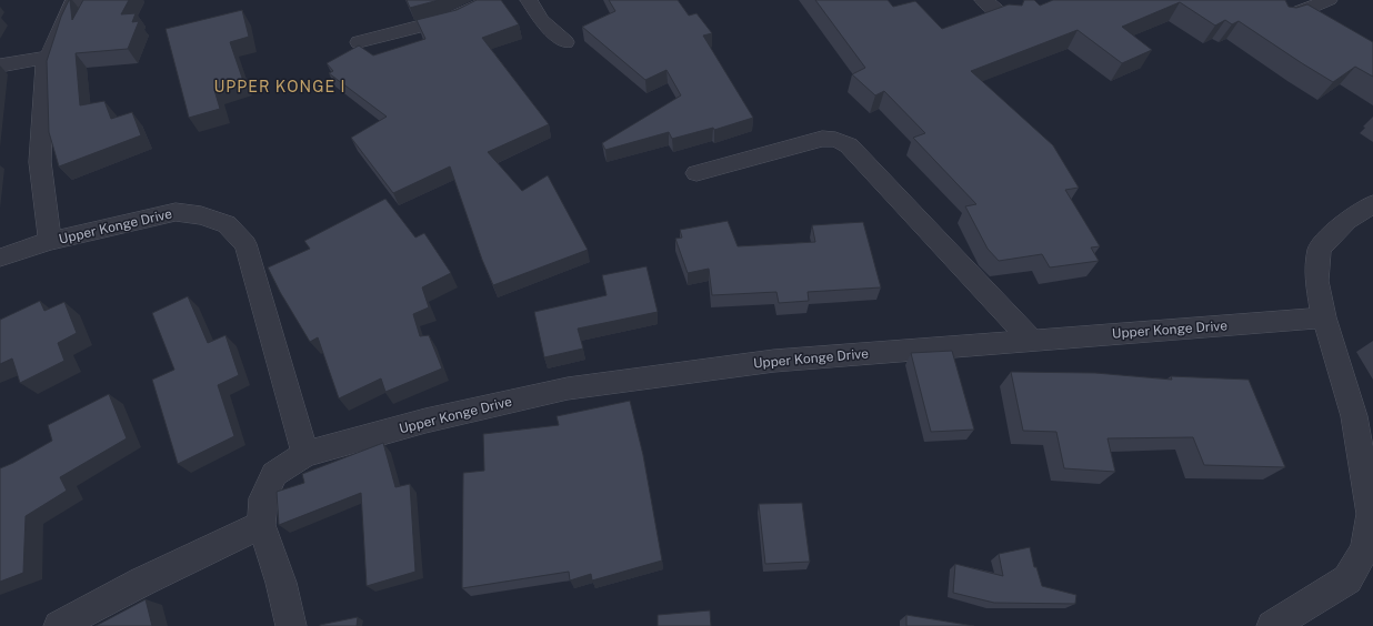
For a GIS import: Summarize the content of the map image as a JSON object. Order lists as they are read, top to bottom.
{
  "streets": {
    "street": ["Upper Konge Drive"]
  },
  "districts": ["UPPER KONGE I"]
}
